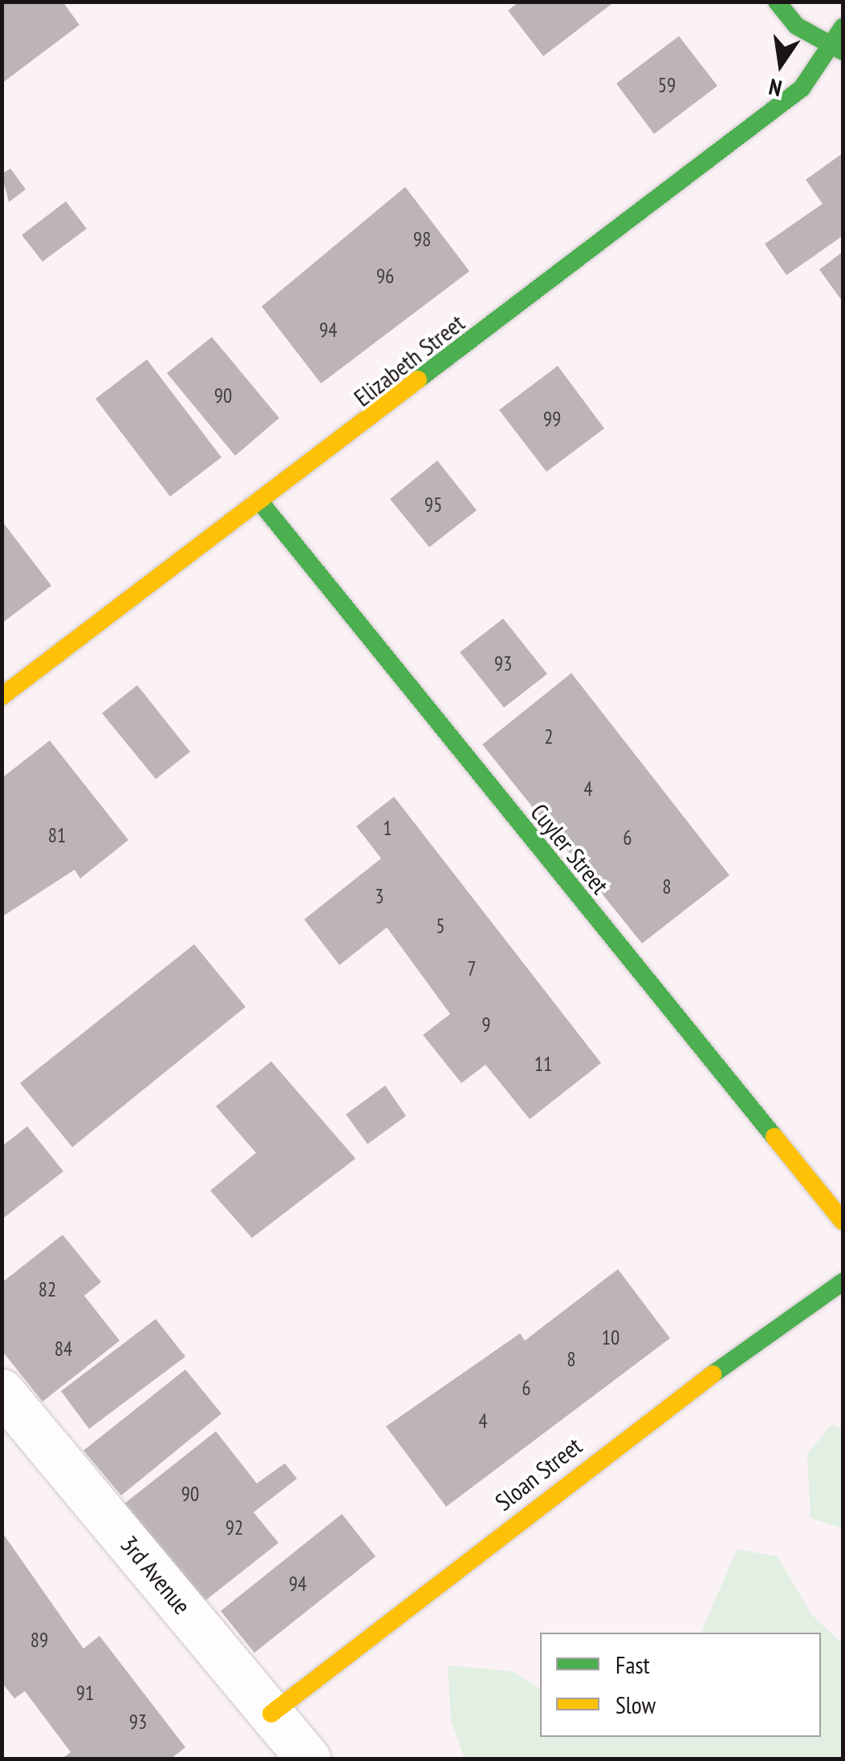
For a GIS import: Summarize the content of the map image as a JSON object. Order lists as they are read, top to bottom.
{
  "streets": {
    "street": [
      "Elizabeth Street",
      "Cuyler Street",
      "Sloan Street",
      "3rd Avenue"
    ]
  },
  "crossings": [
    ["Elizabeth Street", "Cuyler Street"],
    ["Sloan Street", "3rd Avenue"]
  ],
  "house_numbers": [
    "59",
    "98",
    "96",
    "94",
    "90",
    "99",
    "95",
    "93",
    "2",
    "4",
    "1",
    "81",
    "6",
    "8",
    "3",
    "5",
    "7",
    "9",
    "11",
    "82",
    "10",
    "84",
    "8",
    "6",
    "4",
    "90",
    "92",
    "94",
    "89",
    "91",
    "93"
  ],
  "legend": ["Fast", "Slow"],
  "north": "bottom"
}
